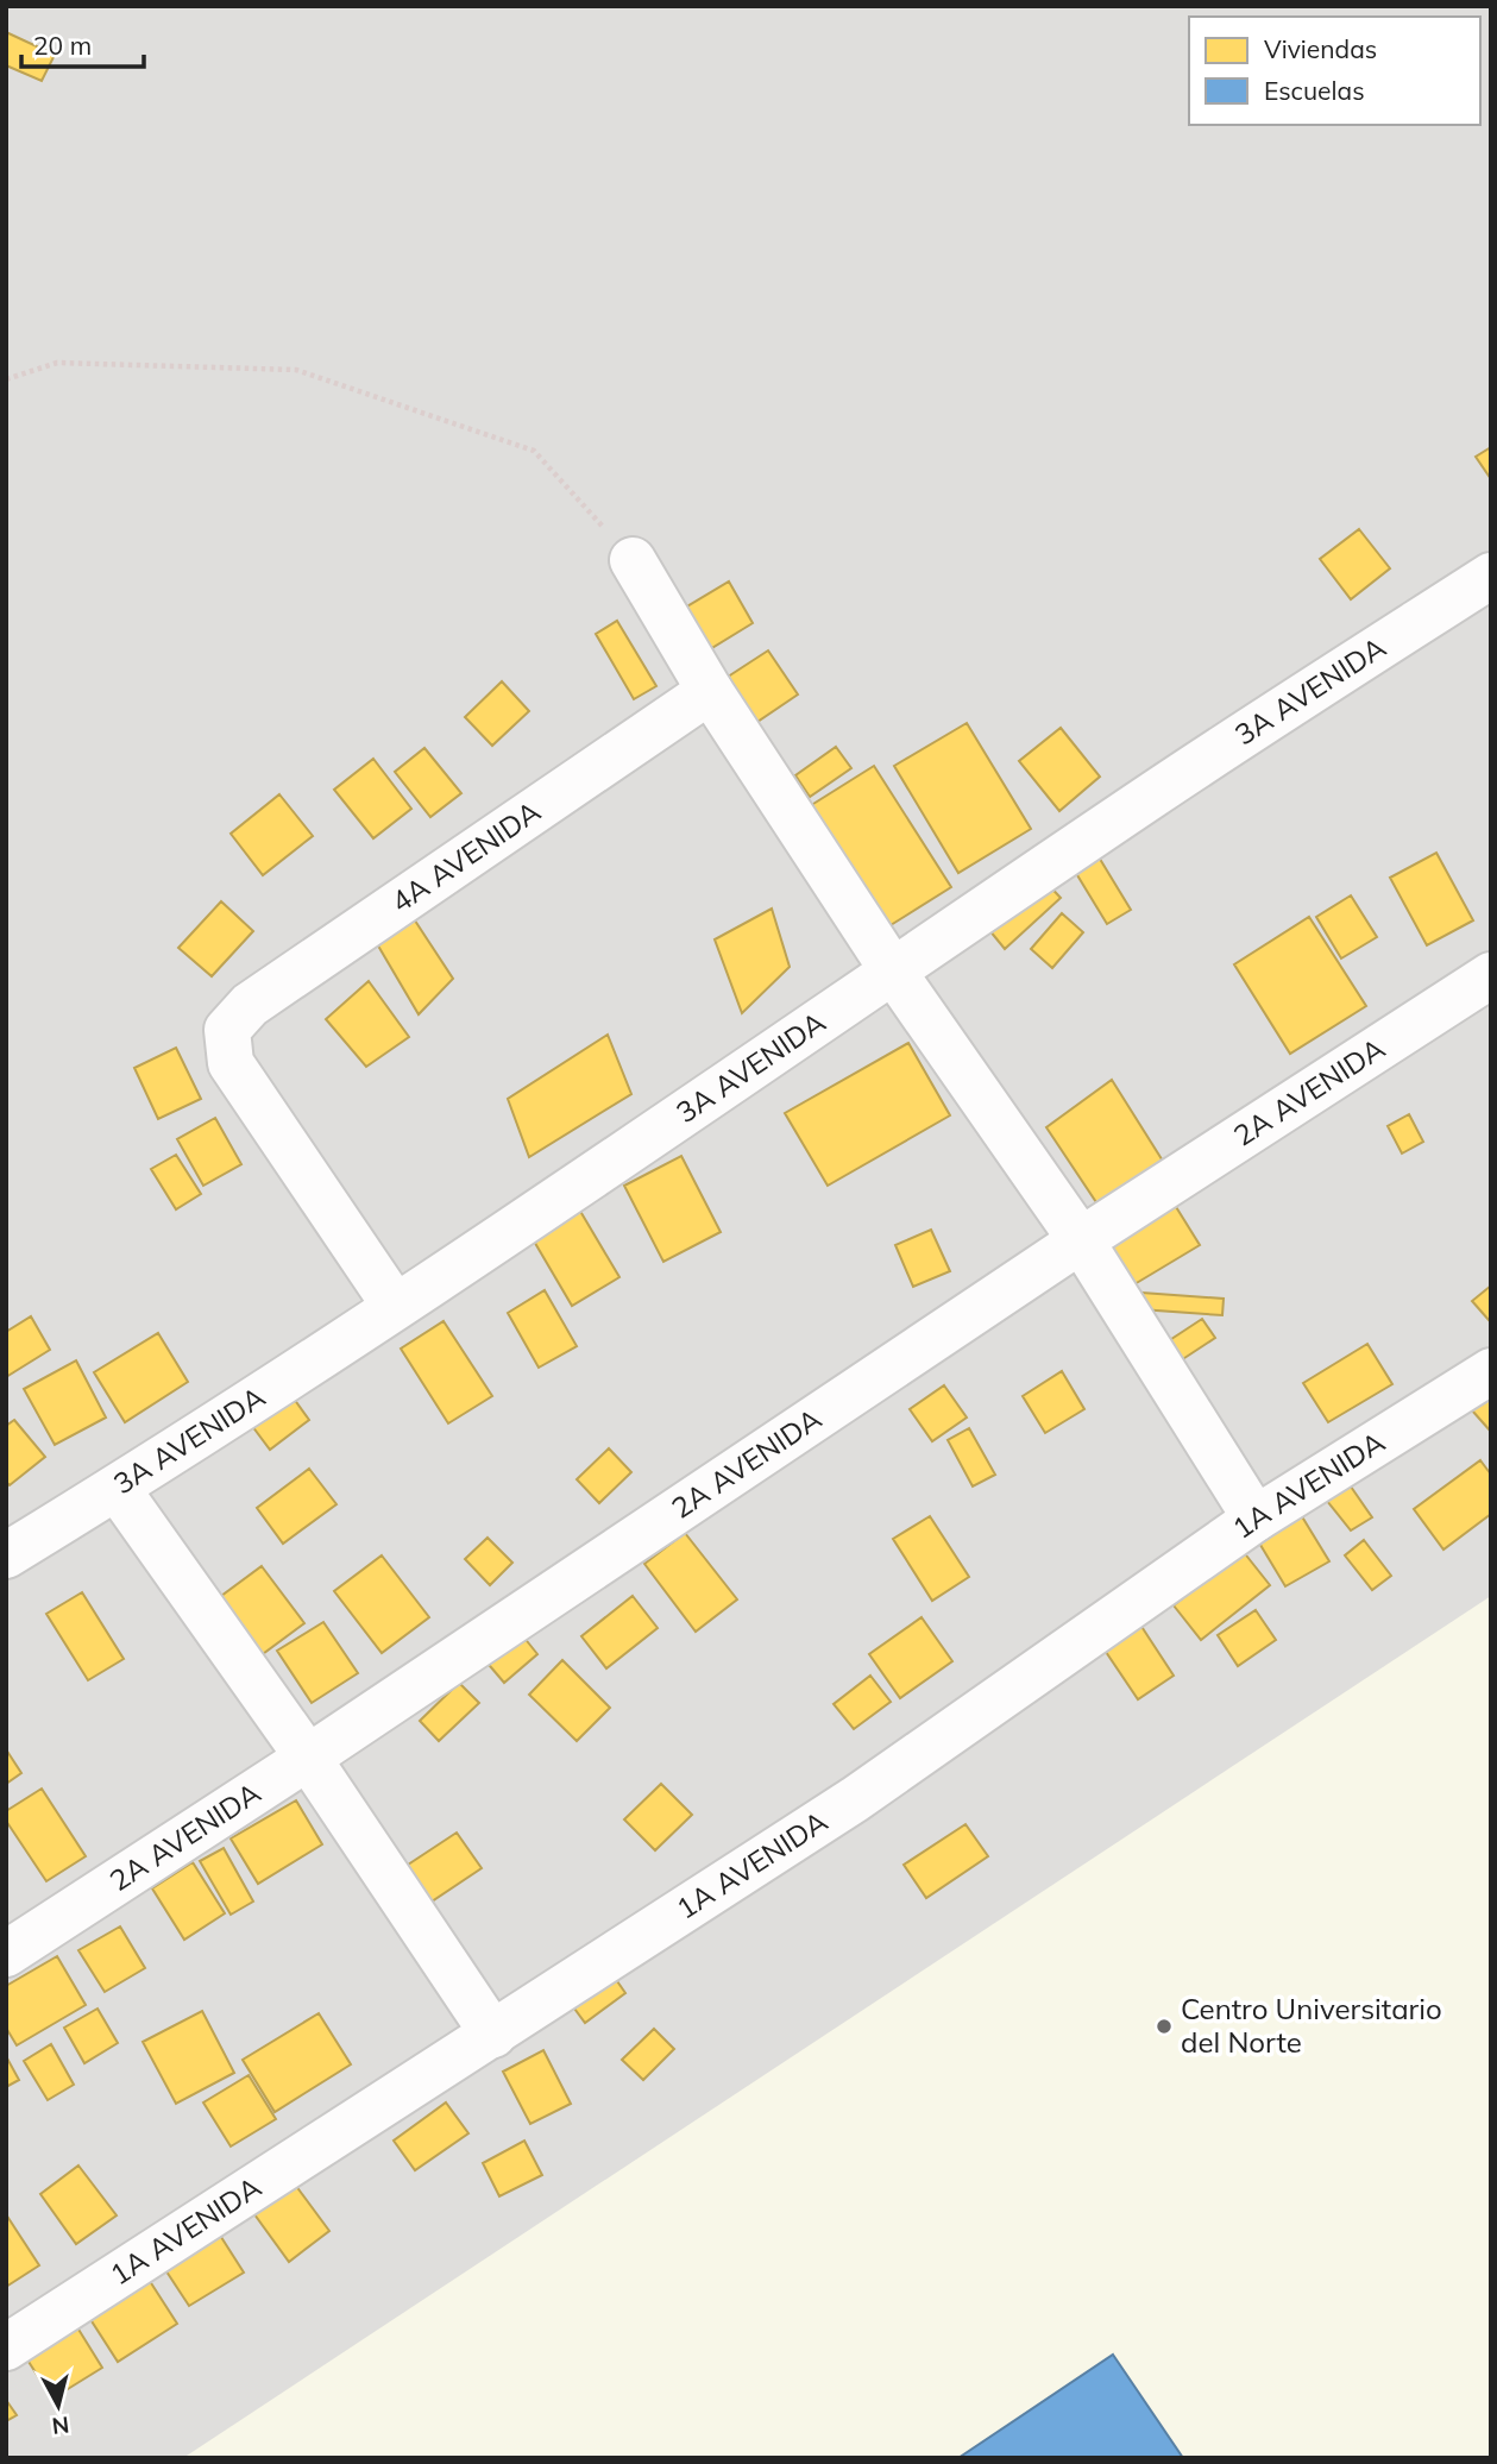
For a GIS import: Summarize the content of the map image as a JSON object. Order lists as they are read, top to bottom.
{
  "streets": {
    "street": [
      "3A AVENIDA",
      "4A AVENIDA",
      "2A AVENIDA",
      "1A AVENIDA"
    ]
  },
  "crossings": [
    ["3A AVENIDA", "4A AVENIDA"]
  ],
  "places": ["Centro Universitario del Norte"],
  "legend": ["Viviendas", "Escuelas"],
  "scale_bar": "20 m",
  "north": "bottom"
}
